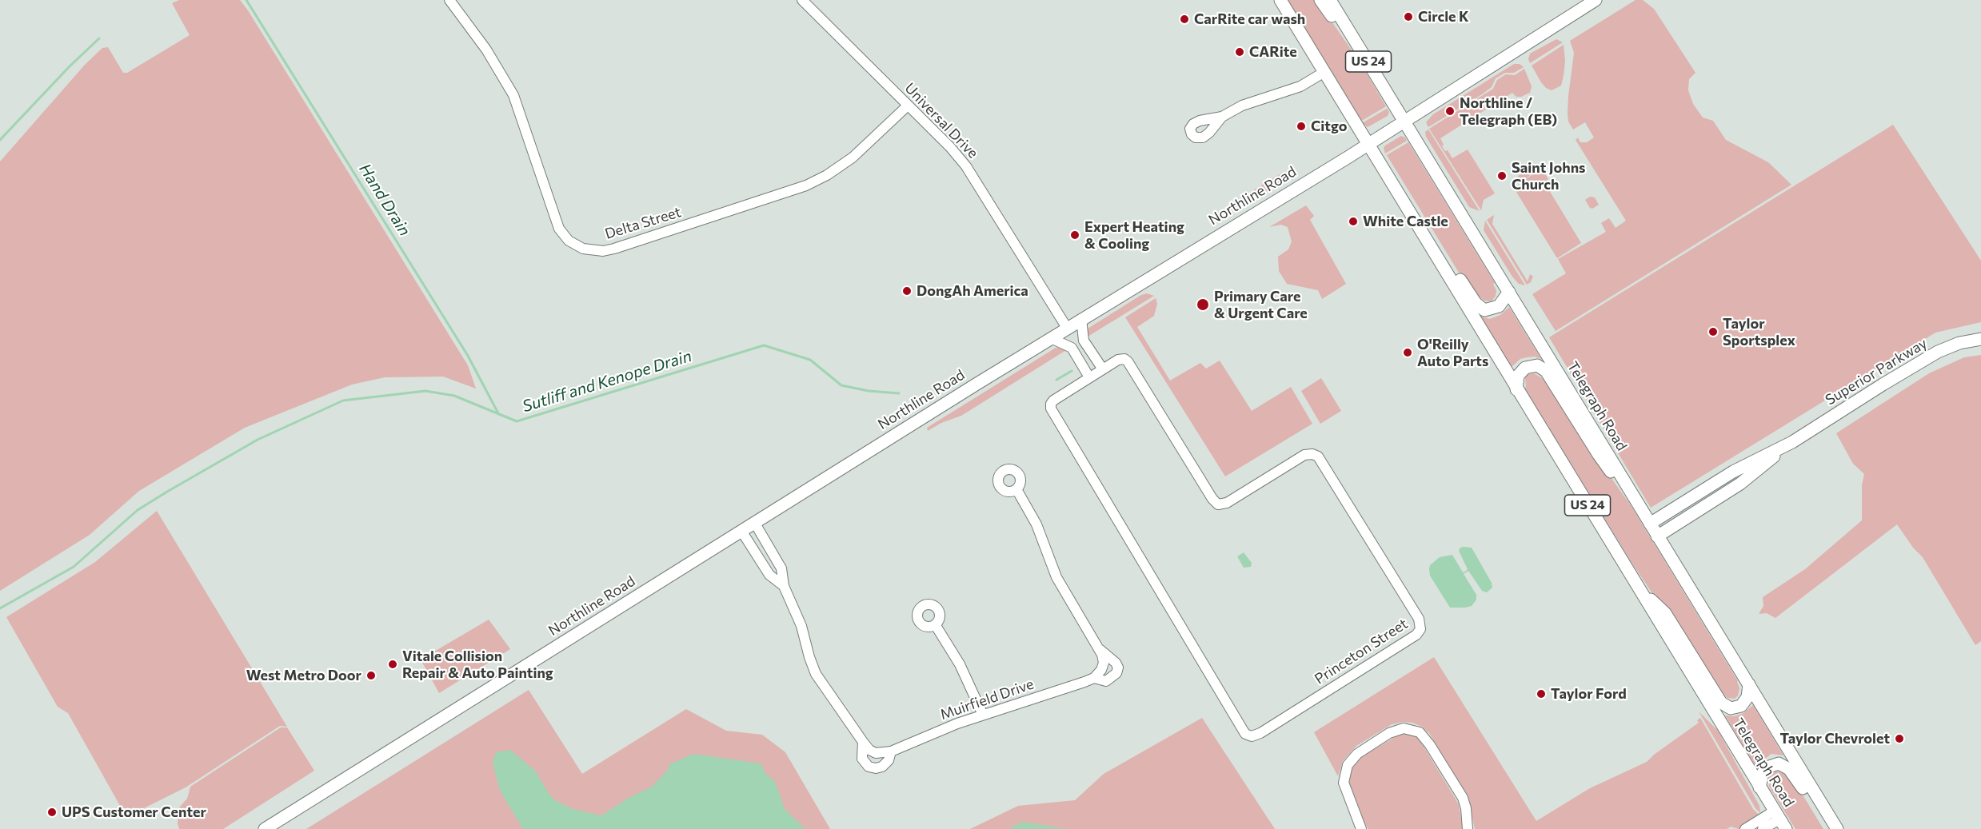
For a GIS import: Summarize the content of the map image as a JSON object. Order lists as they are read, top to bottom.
{
  "streets": {
    "main road": [
      "US 24",
      "Northline Road",
      "Superior Parkway",
      "Telegraph Road"
    ],
    "street": [
      "Universal Drive",
      "Delta Street",
      "Princeton Street",
      "Muirfield Drive"
    ]
  },
  "crossings": [
    ["Universal Drive", "Northline Road"],
    ["Universal Drive", "Delta Street"],
    ["Northline Road", "Telegraph Road"],
    ["Superior Parkway", "Telegraph Road"]
  ],
  "water": ["Hand Drain", "Sutliff and Kenope Drain"],
  "places": [
    "Circle K",
    "CarRite car wash",
    "CARite",
    "Northline / Telegraph (EB)",
    "Citgo",
    "Saint Johns Church",
    "White Castle",
    "Expert Heating & Cooling",
    "DongAh America",
    "Primary Care & Urgent Care",
    "Taylor Sportsplex",
    "O'Reilly Auto Parts",
    "Vitale Collision Repair & Auto Painting",
    "West Metro Door",
    "Taylor Ford",
    "Taylor Chevrolet",
    "UPS Customer Center"
  ]
}
